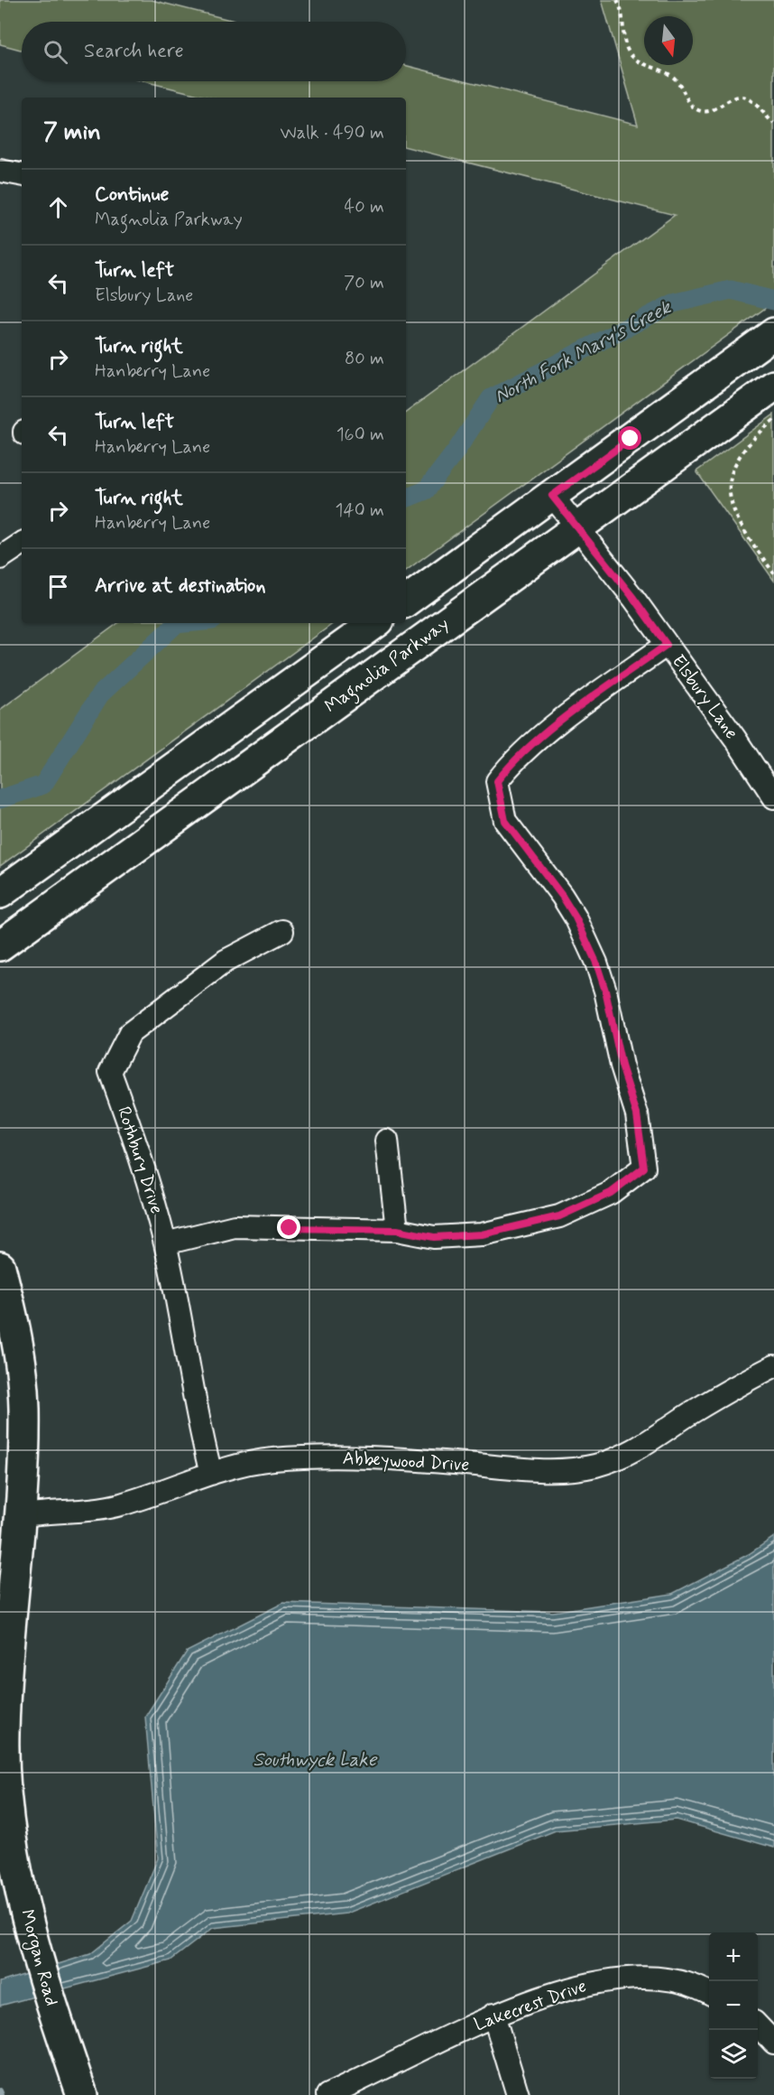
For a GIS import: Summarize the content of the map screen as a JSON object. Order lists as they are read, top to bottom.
{
  "streets": {
    "main road": ["Magnolia Parkway", "Morgan Road"],
    "street": [
      "Elsbury Lane",
      "Rothbury Drive",
      "Abbeywood Drive",
      "Lakecrest Drive"
    ]
  },
  "crossings": [
    ["Magnolia Parkway", "Elsbury Lane"],
    ["Rothbury Drive", "Abbeywood Drive"],
    ["Abbeywood Drive", "Morgan Road"]
  ],
  "water": ["North Fork Mary's Creek", "Southwyck Lake"],
  "north": "bottom",
  "page": {
    "search": "Search here",
    "heading": ["7 min", "Walk · 490 m"],
    "list": [
      ["Continue", "Magnolia Parkway", "40 m"],
      ["Turn left", "Elsbury Lane", "70 m"],
      ["Turn right", "Hanberry Lane", "80 m"],
      ["Turn left", "Hanberry Lane", "160 m"],
      ["Turn right", "Hanberry Lane", "140 m"],
      "Arrive at destination"
    ],
    "map_buttons": ["+", "−"]
  }
}
